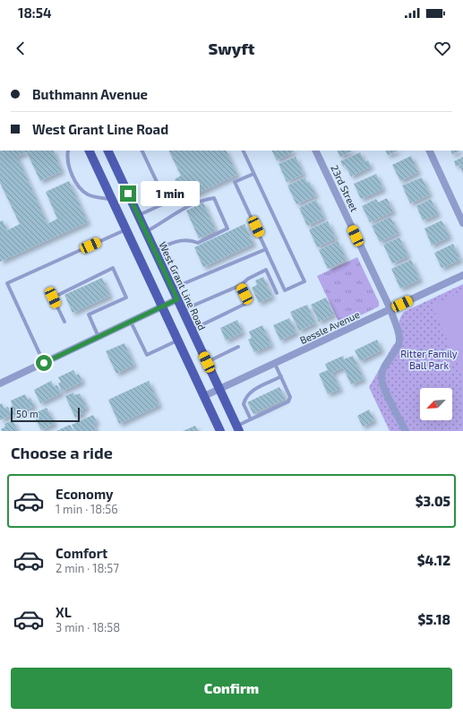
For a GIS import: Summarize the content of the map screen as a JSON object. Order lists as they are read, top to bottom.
{
  "streets": {
    "main road": ["West Grant Line Road"],
    "street": ["23rd Street", "Bessle Avenue"]
  },
  "crossings": [
    ["23rd Street", "Bessle Avenue"],
    ["West Grant Line Road", "Bessle Avenue"]
  ],
  "parks": ["Ritter Family Ball Park"],
  "scale_bar": "50 m",
  "north": "bottom left",
  "page": {
    "status": "18:54",
    "header": "Swyft",
    "banner": ["Buthmann Avenue", "West Grant Line Road"],
    "bubble": "1 min",
    "scale": "50 m",
    "heading": "Choose a ride",
    "list": [
      {
        "name": "Economy",
        "note": "1 min · 18:56",
        "value": "$3.05"
      },
      {
        "name": "Comfort",
        "note": "2 min · 18:57",
        "value": "$4.12"
      },
      {
        "name": "XL",
        "note": "3 min · 18:58",
        "value": "$5.18"
      }
    ],
    "buttons": "Confirm"
  }
}
